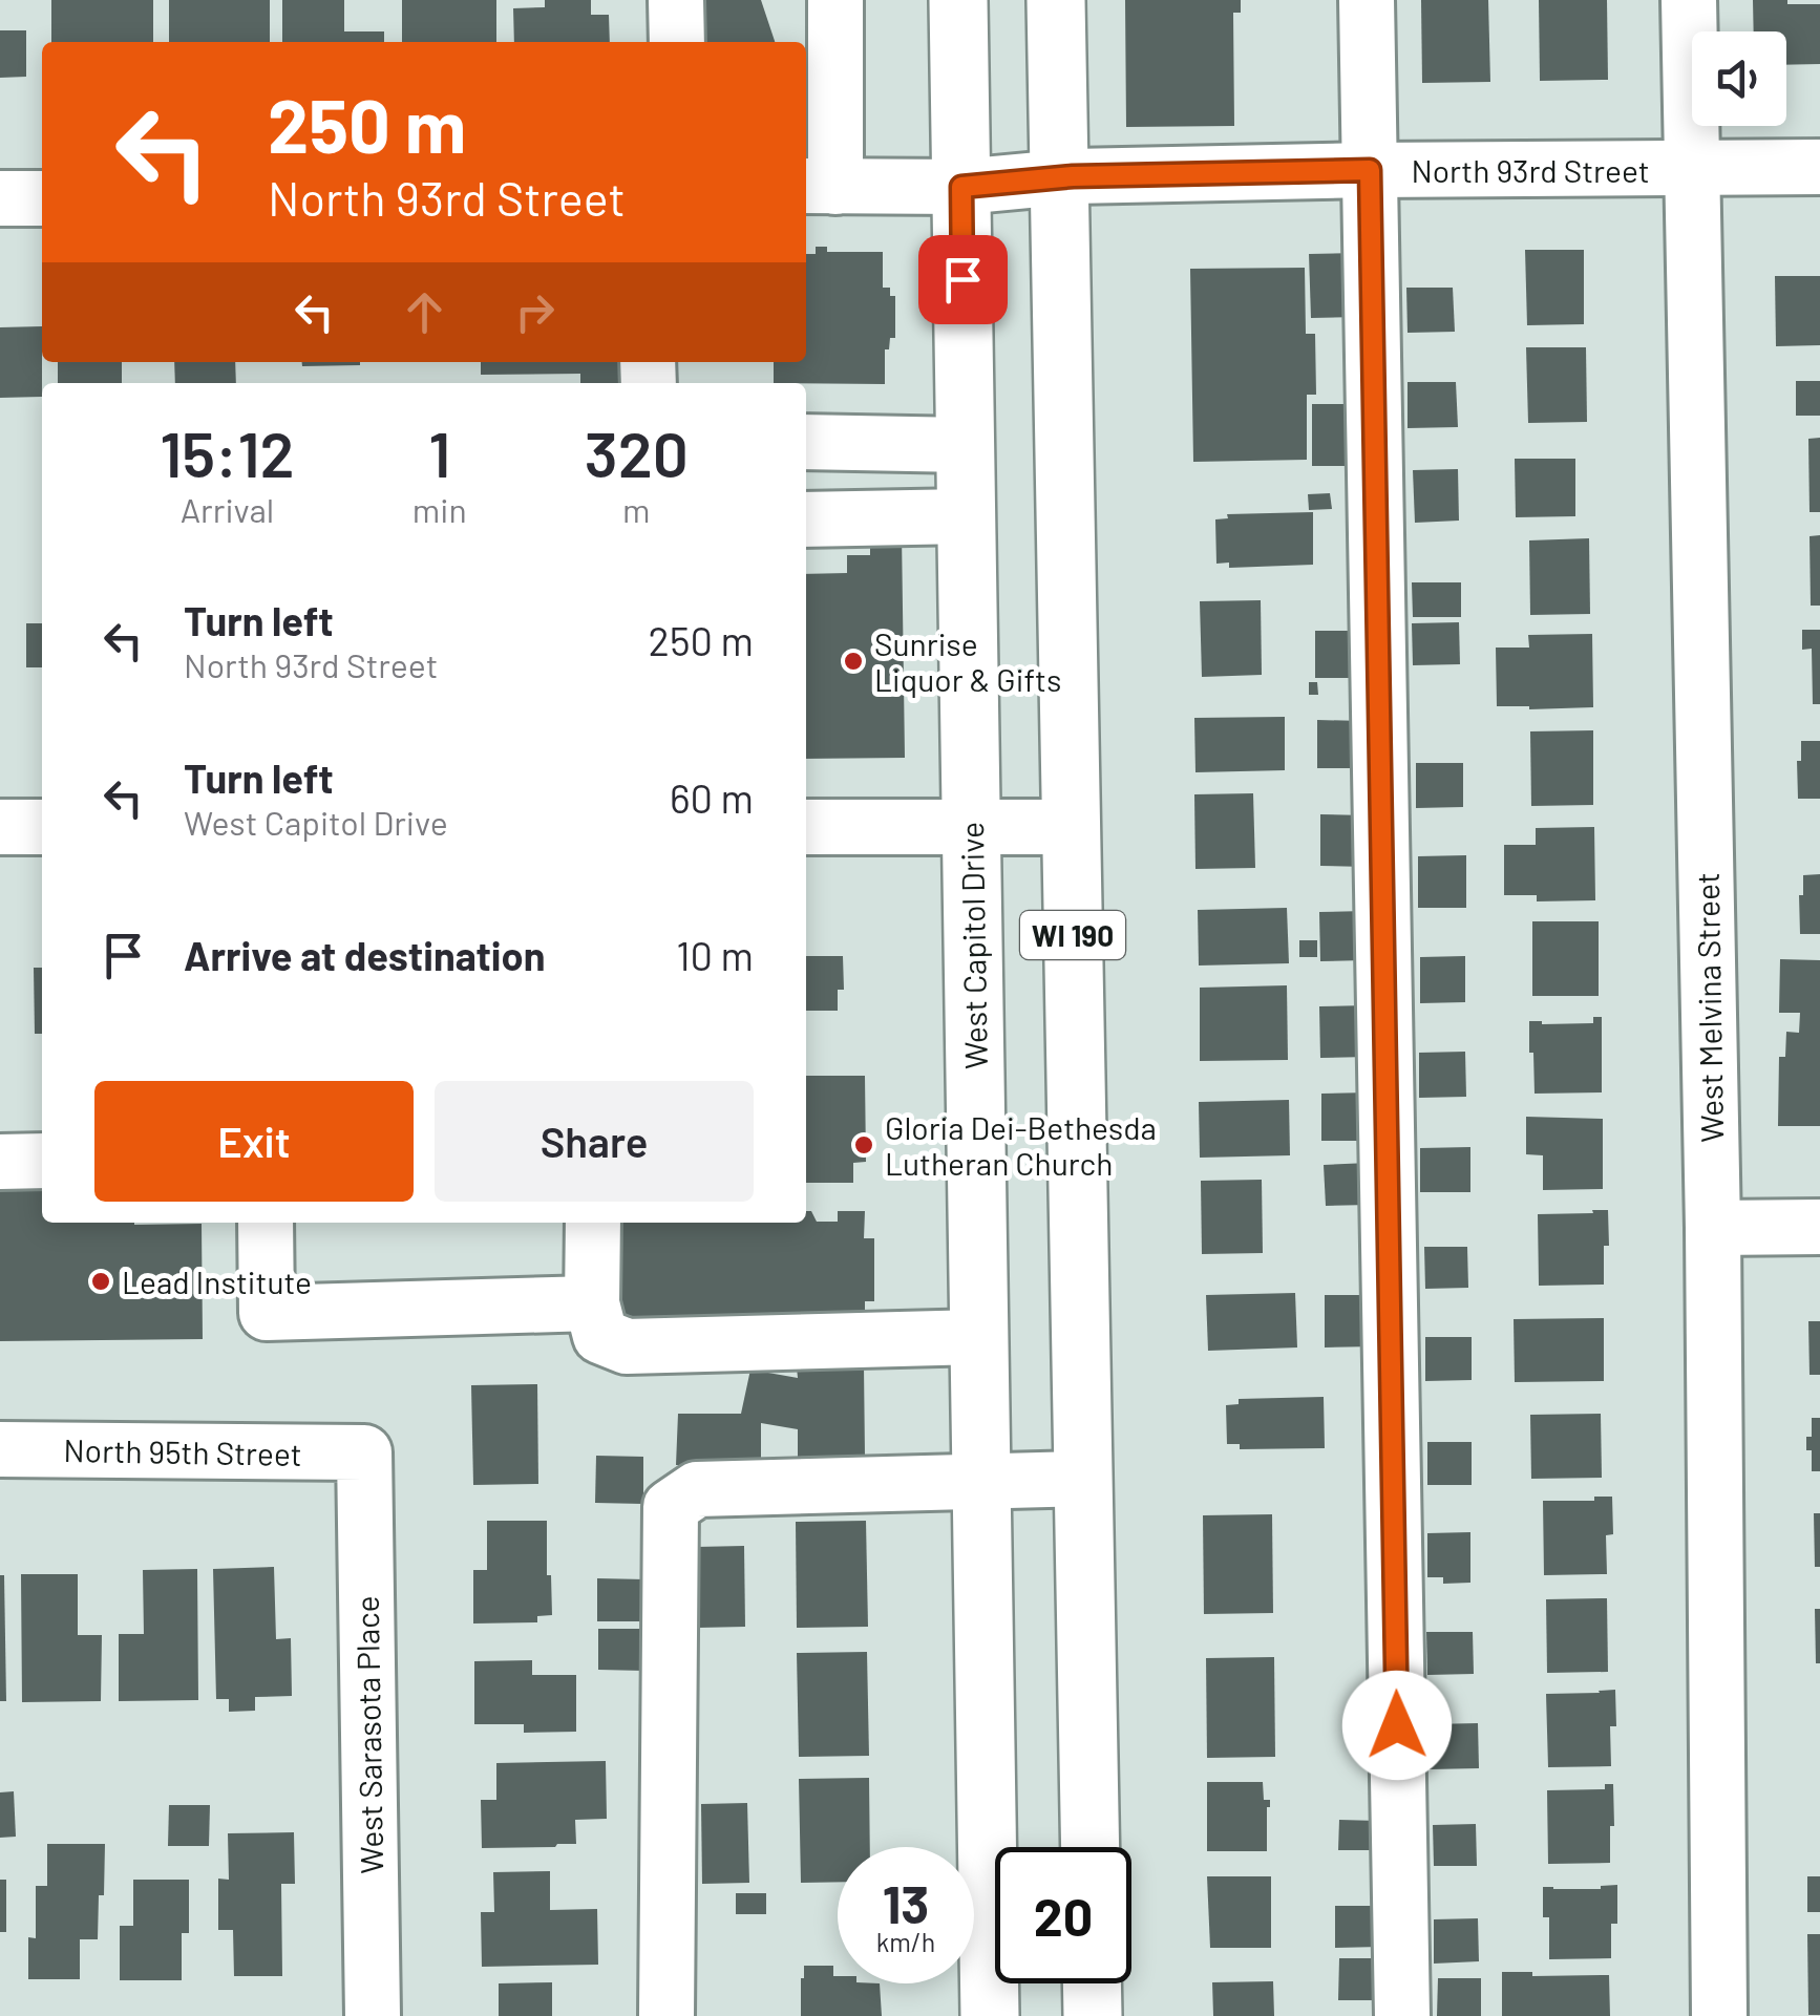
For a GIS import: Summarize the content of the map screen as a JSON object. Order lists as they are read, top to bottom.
{
  "streets": {
    "main road": ["WI 190", "West Capitol Drive"],
    "street": [
      "North 93rd Street",
      "West Melvina Street",
      "North 95th Street",
      "West Sarasota Place"
    ]
  },
  "crossings": [
    ["North 93rd Street", "WI 190"],
    ["North 93rd Street", "West Capitol Drive"],
    ["North 93rd Street", "West Melvina Street"],
    ["North 95th Street", "West Sarasota Place"]
  ],
  "places": ["Sunrise Liquor & Gifts", "Gloria Dei-Bethesda Lutheran Church", "Lead Institute"],
  "page": {
    "turn": ["250 m", "North 93rd Street"],
    "eta": [
      "15:12",
      "Arrival",
      "1",
      "min",
      "320",
      "m"
    ],
    "list": [
      {
        "name": "Turn left",
        "note": "North 93rd Street",
        "value": "250 m"
      },
      {
        "name": "Turn left",
        "note": "West Capitol Drive",
        "value": "60 m"
      },
      {
        "name": "Arrive at destination",
        "value": "10 m"
      }
    ],
    "buttons": ["Exit", "Share"],
    "speed": "13 km/h",
    "limit": "20"
  }
}
